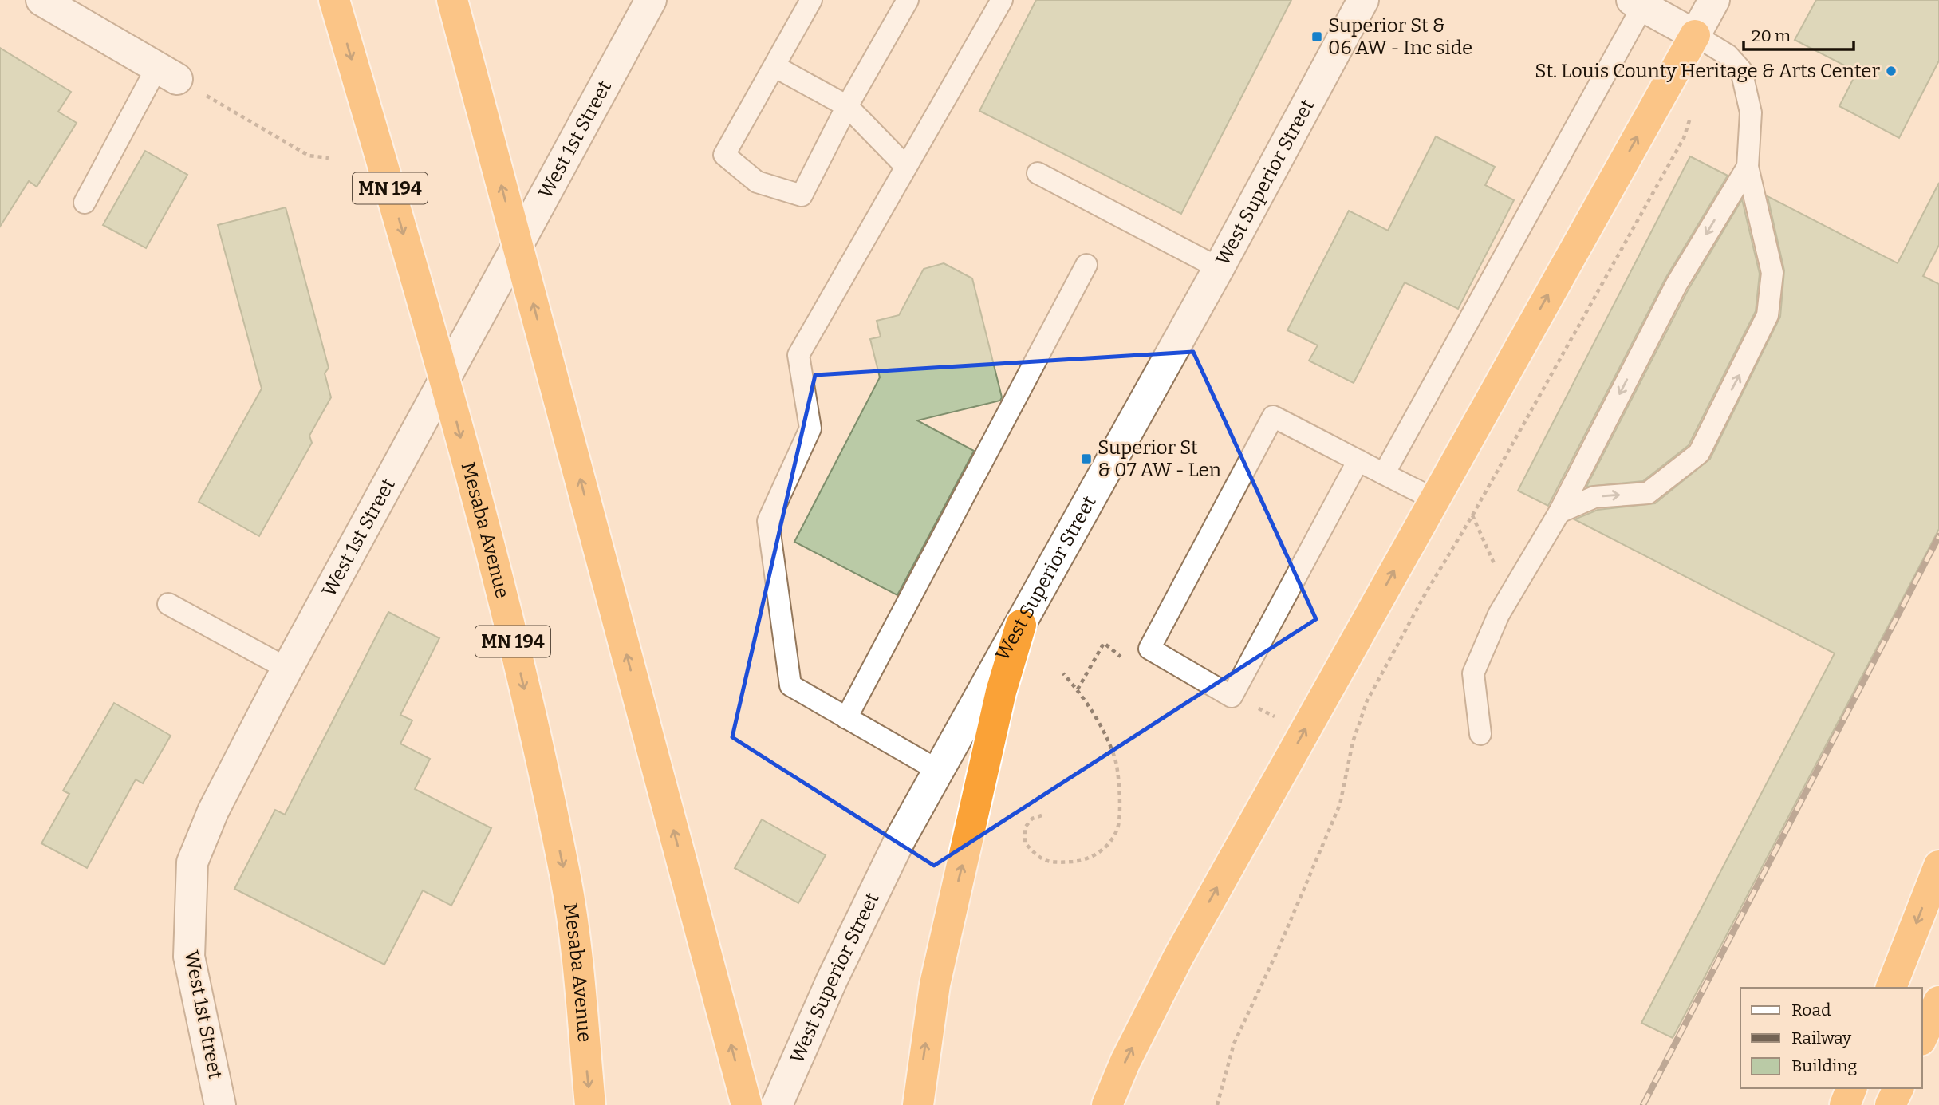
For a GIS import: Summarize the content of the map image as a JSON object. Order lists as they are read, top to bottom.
{
  "streets": {
    "highway": ["MN 194", "Mesaba Avenue"],
    "street": ["West 1st Street", "West Superior Street"]
  },
  "crossings": [
    ["West 1st Street", "Mesaba Avenue"]
  ],
  "places": {
    "transit": ["Superior St & 06 AW - Inc side", "Superior St & 07 AW - Len"],
    "other": ["St. Louis County Heritage & Arts Center"]
  },
  "legend": ["Road", "Railway", "Building"],
  "scale_bar": "20 m"
}
